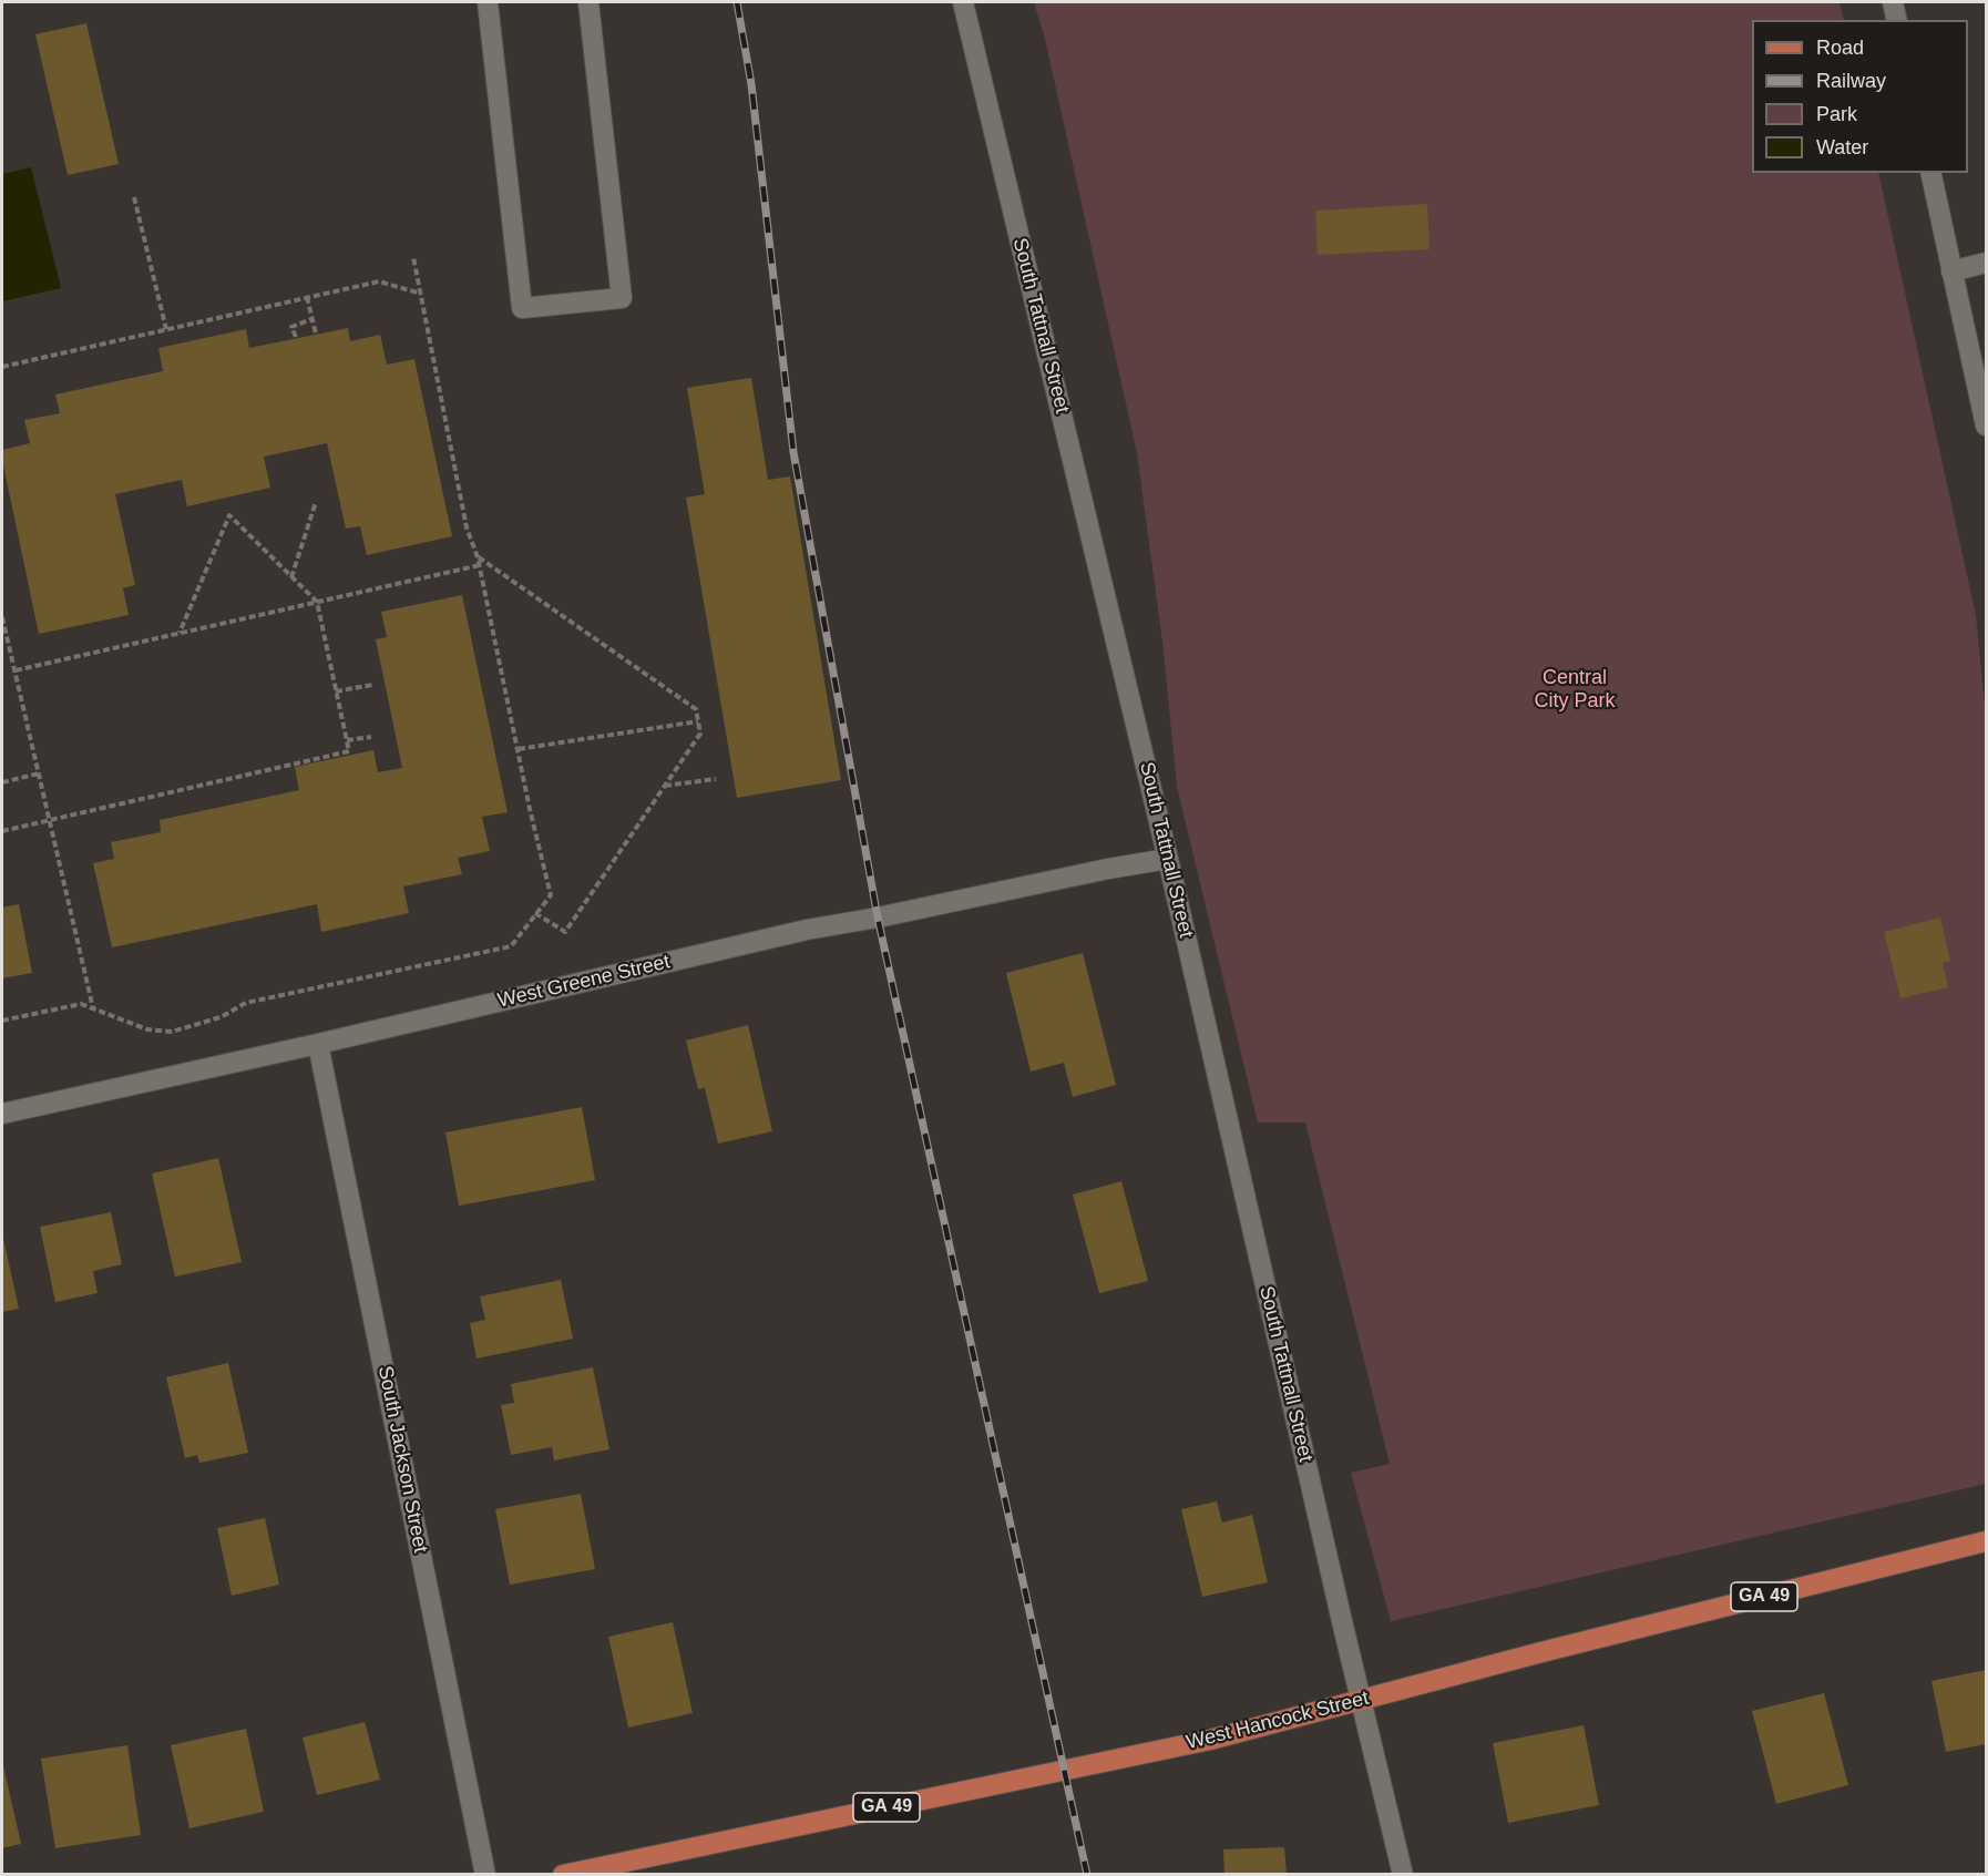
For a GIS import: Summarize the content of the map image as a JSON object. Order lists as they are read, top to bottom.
{
  "streets": {
    "main road": ["GA 49", "West Hancock Street"],
    "street": ["South Tattnall Street", "West Greene Street", "South Jackson Street"]
  },
  "crossings": [
    ["South Tattnall Street", "West Greene Street"],
    ["South Tattnall Street", "West Hancock Street"],
    ["West Greene Street", "South Jackson Street"]
  ],
  "parks": ["Central City Park"],
  "legend": [
    "Road",
    "Railway",
    "Park",
    "Water"
  ]
}
